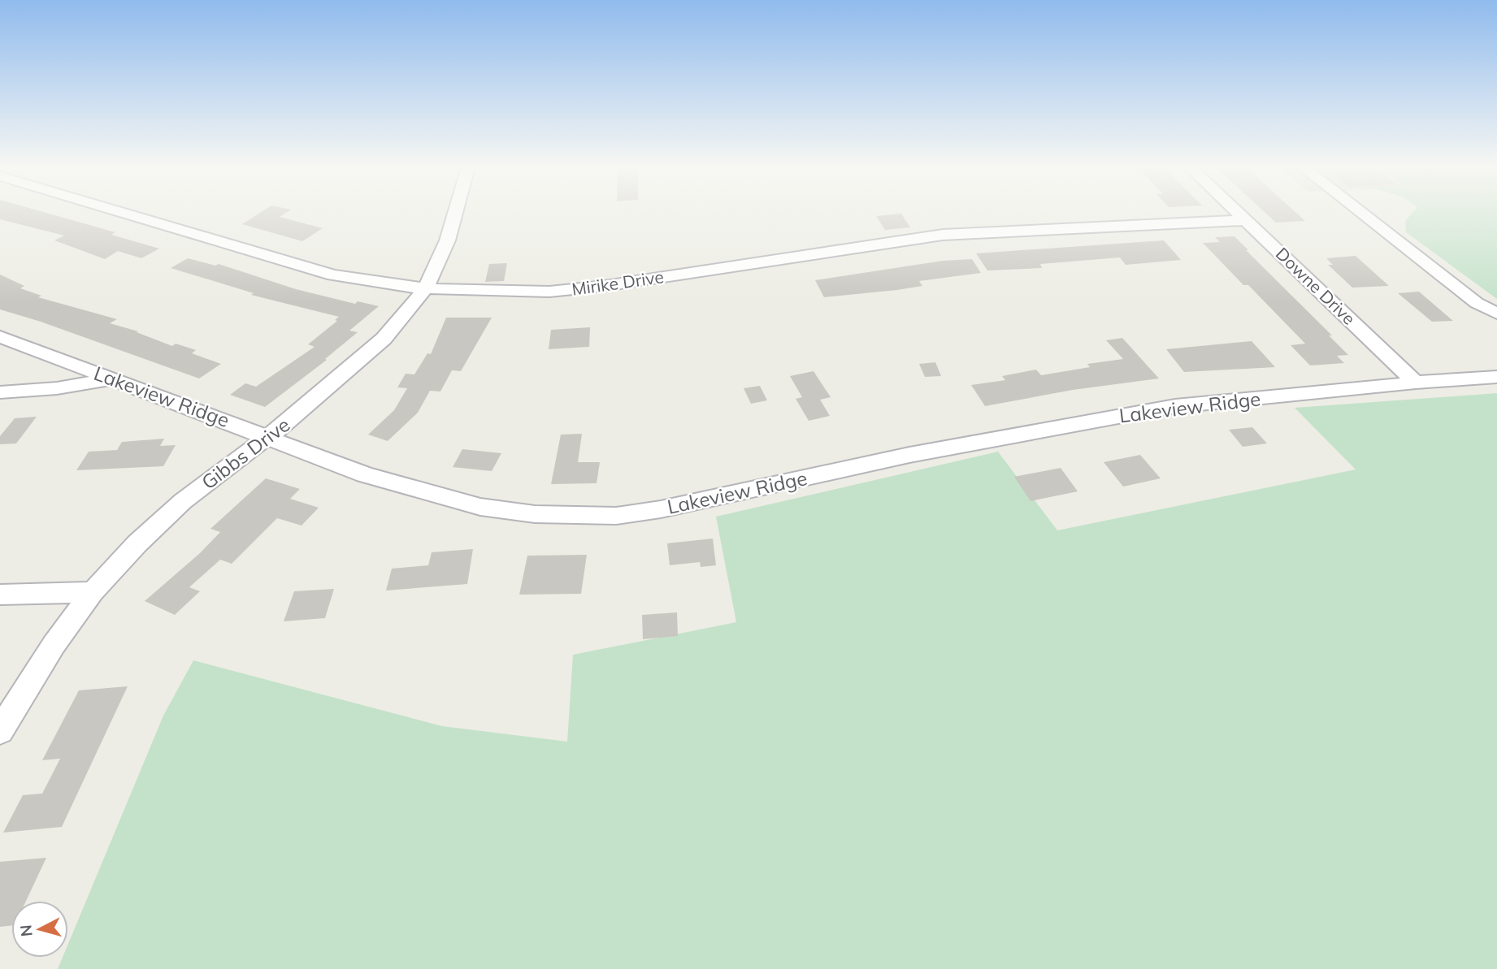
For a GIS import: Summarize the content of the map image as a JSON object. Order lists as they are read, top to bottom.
{
  "streets": {
    "street": [
      "Mirike Drive",
      "Downe Drive",
      "Lakeview Ridge",
      "Gibbs Drive"
    ]
  },
  "crossings": [
    ["Mirike Drive", "Downe Drive"],
    ["Mirike Drive", "Gibbs Drive"],
    ["Downe Drive", "Lakeview Ridge"],
    ["Lakeview Ridge", "Gibbs Drive"]
  ],
  "north": "left"
}
